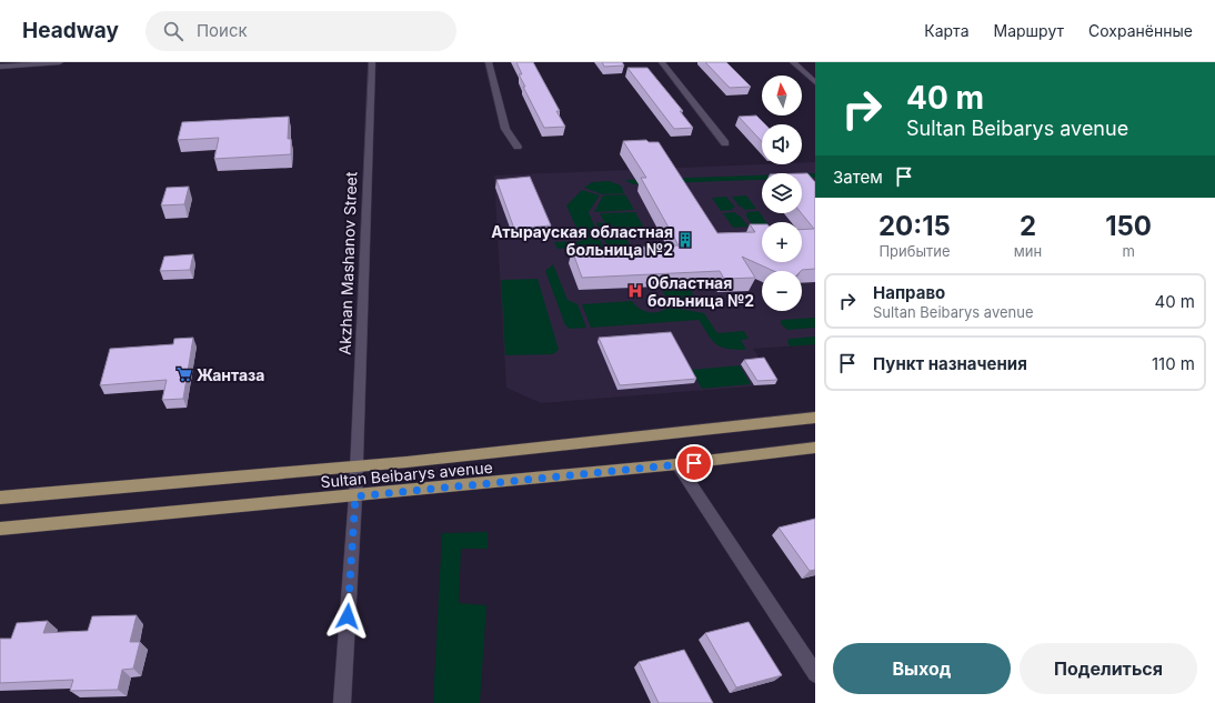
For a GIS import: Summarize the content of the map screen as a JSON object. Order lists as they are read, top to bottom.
{
  "streets": {
    "main road": ["Sultan Beibarys avenue"],
    "street": ["Akzhan Mashanov Street"]
  },
  "crossings": [
    ["Akzhan Mashanov Street", "Sultan Beibarys avenue"]
  ],
  "places": {
    "building": ["Атырауская областная больница №2"],
    "hospital": ["Областная больница №2"],
    "supermarket": ["Жантаза"]
  },
  "north": "top",
  "page": {
    "header": "Headway",
    "search": "Поиск",
    "nav": ["Карта", "Маршрут", "Сохранённые"],
    "turn": ["40 m", "Sultan Beibarys avenue"],
    "map_buttons": ["+", "−"],
    "then": "Затем",
    "eta": [
      "20:15",
      "Прибытие",
      "2",
      "мин",
      "150",
      "m"
    ],
    "list": [
      {
        "name": "Направо",
        "note": "Sultan Beibarys avenue",
        "value": "40 m"
      },
      {
        "name": "Пункт назначения",
        "value": "110 m"
      }
    ],
    "buttons": ["Выход", "Поделиться"]
  }
}
